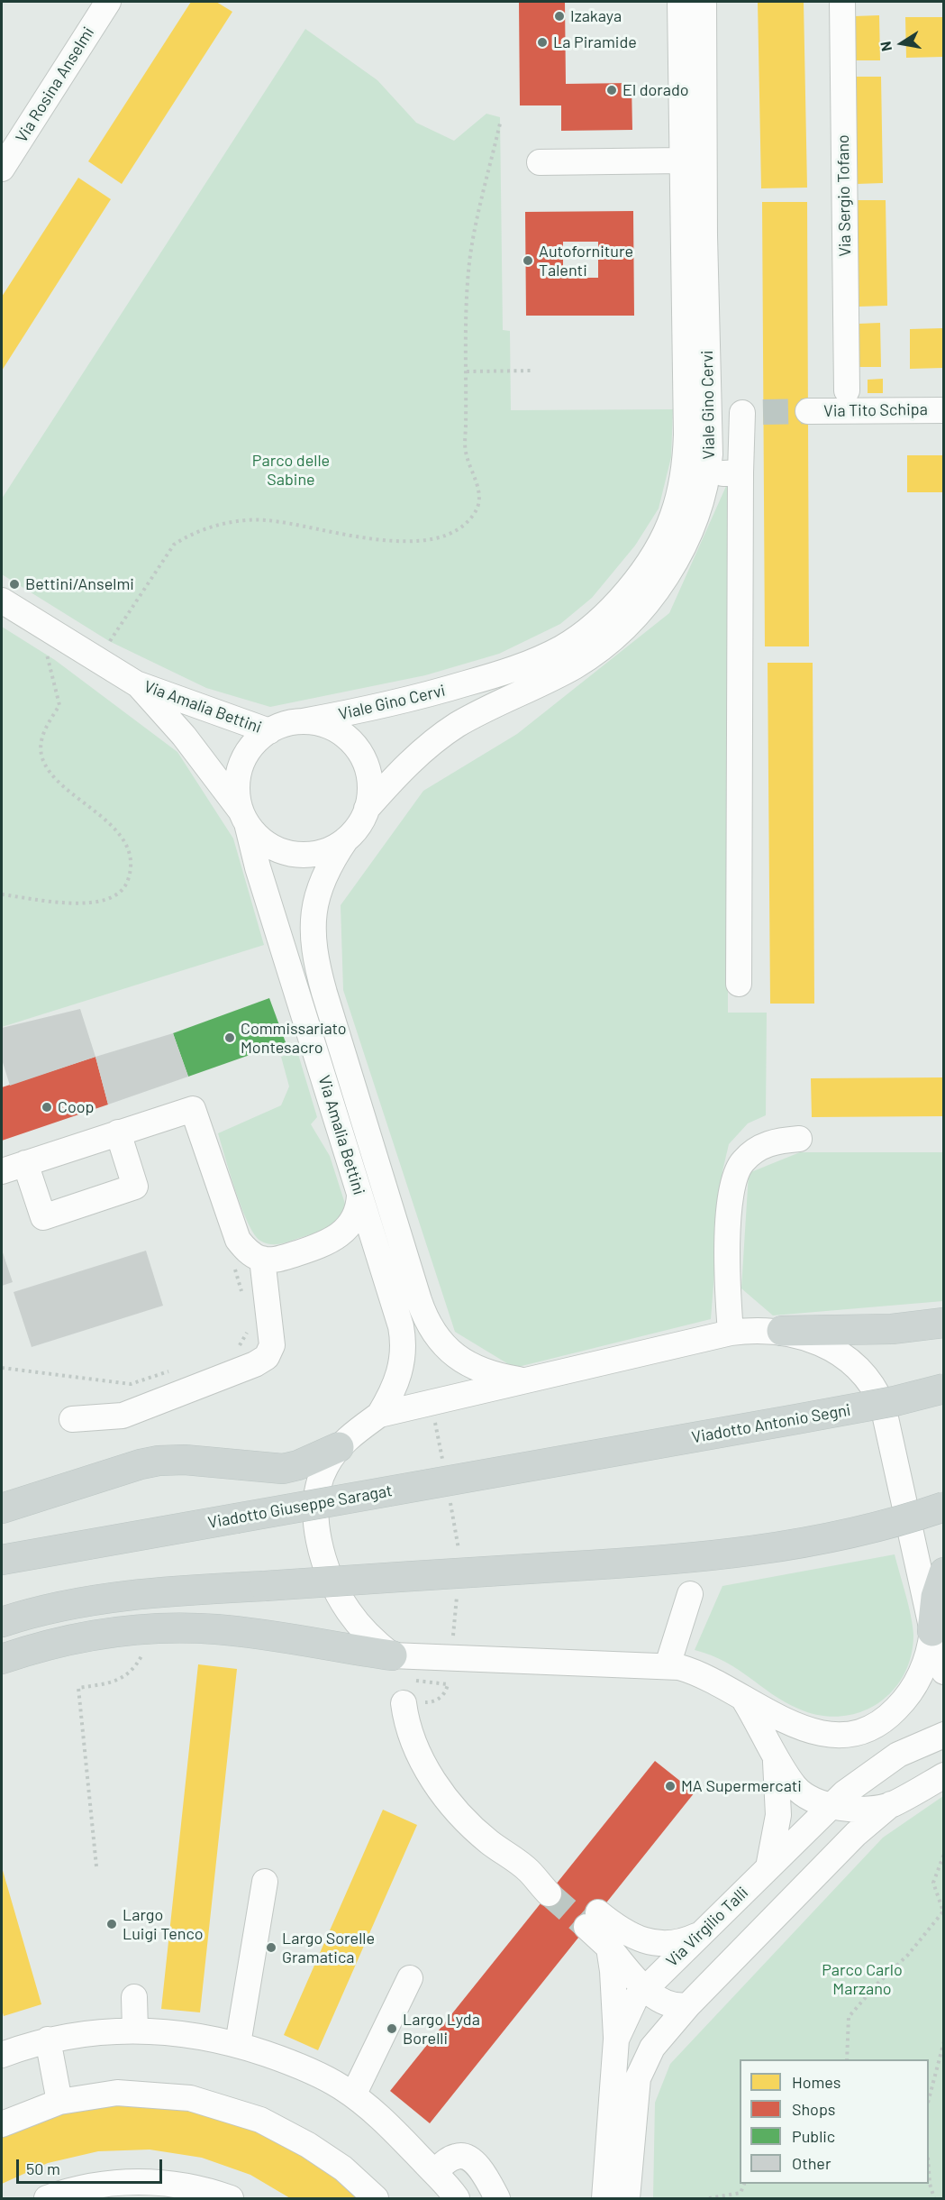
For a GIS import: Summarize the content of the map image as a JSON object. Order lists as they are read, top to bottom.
{
  "streets": {
    "main road": ["Viadotto Antonio Segni", "Viadotto Giuseppe Saragat"],
    "street": [
      "Via Rosina Anselmi",
      "Via Sergio Tofano",
      "Viale Gino Cervi",
      "Via Tito Schipa",
      "Via Amalia Bettini",
      "Via Virgilio Talli"
    ]
  },
  "crossings": [
    ["Viale Gino Cervi", "Via Amalia Bettini"],
    ["Viadotto Antonio Segni", "Viadotto Giuseppe Saragat"]
  ],
  "parks": ["Parco delle Sabine", "Parco Carlo Marzano"],
  "places": [
    "Izakaya",
    "La Piramide",
    "El dorado",
    "Autoforniture Talenti",
    "Bettini/Anselmi",
    "Commissariato Montesacro",
    "Coop",
    "MA Supermercati",
    "Largo Luigi Tenco",
    "Largo Sorelle Gramatica",
    "Largo Lyda Borelli"
  ],
  "legend": [
    "Homes",
    "Shops",
    "Public",
    "Other"
  ],
  "scale_bar": "50 m",
  "north": "left"
}
